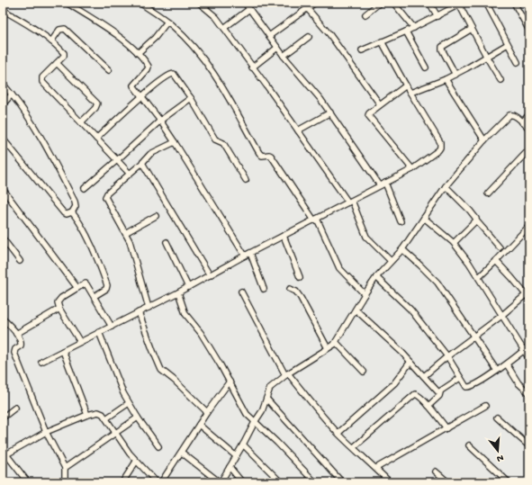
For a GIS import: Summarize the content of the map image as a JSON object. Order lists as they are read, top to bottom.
{
  "north": "bottom"
}
